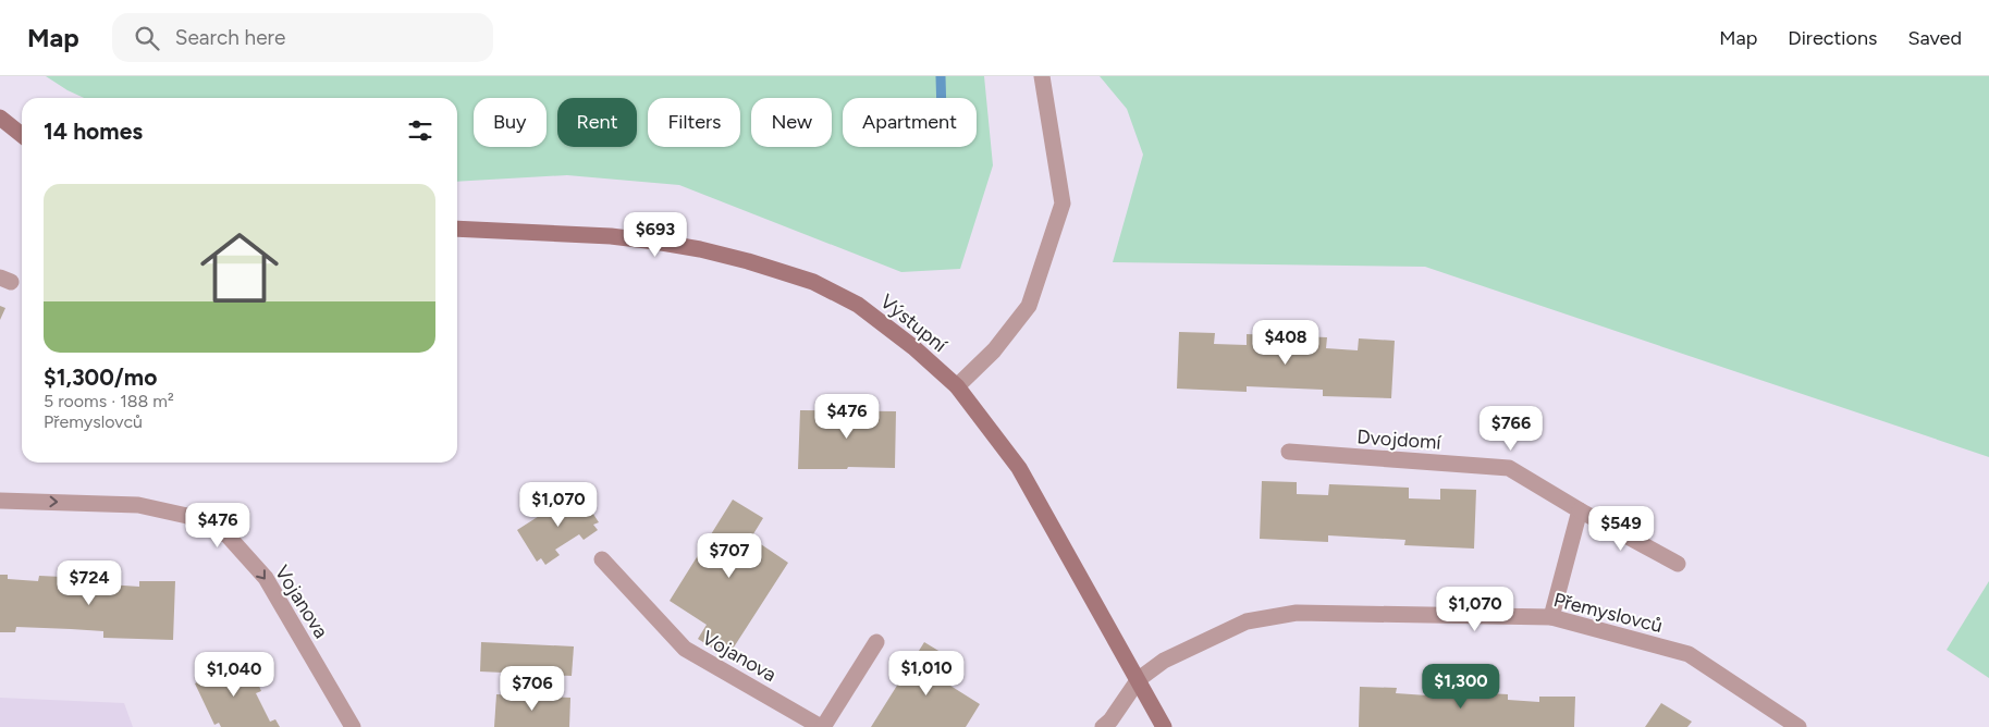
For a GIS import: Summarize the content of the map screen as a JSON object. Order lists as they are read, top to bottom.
{
  "streets": {
    "street": [
      "Výstupní",
      "Dvojdomí",
      "Vojanova",
      "Přemyslovců"
    ]
  },
  "crossings": [
    ["Výstupní", "Přemyslovců"]
  ],
  "one_way": ["Vojanova"],
  "page": {
    "header": "Map",
    "search": "Search here",
    "nav": ["Map", "Directions", "Saved"],
    "chip": [
      "Buy",
      "Rent",
      "Filters",
      "New",
      "Apartment"
    ],
    "heading": "14 homes",
    "list": [
      {
        "name": "$1,300/mo",
        "note": "5 rooms · 188 m² · Přemyslovců"
      }
    ],
    "price": [
      "$693",
      "$408",
      "$476",
      "$766",
      "$1,070",
      "$476",
      "$549",
      "$707",
      "$724",
      "$1,070",
      "$1,010",
      "$1,040",
      "$1,300",
      "$706"
    ]
  }
}
